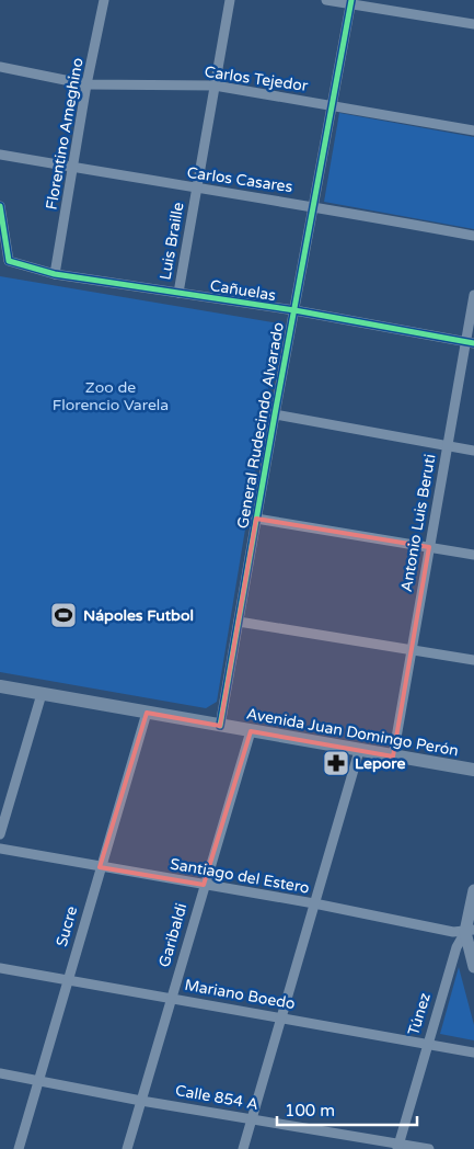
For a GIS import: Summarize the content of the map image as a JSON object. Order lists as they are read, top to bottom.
{
  "streets": {
    "main road": ["Avenida Juan Domingo Perón"],
    "street": [
      "Carlos Tejedor",
      "Florentino Ameghino",
      "Carlos Casares",
      "Luis Braille",
      "Cañuelas",
      "General Rudecindo Alvarado",
      "Antonio Luis Beruti",
      "Santiago del Estero",
      "Sucre",
      "Garibaldi",
      "Mariano Boedo",
      "Túnez",
      "Calle 854 A"
    ]
  },
  "crossings": [
    ["Carlos Tejedor", "Florentino Ameghino"],
    ["Carlos Tejedor", "Luis Braille"],
    ["Carlos Tejedor", "General Rudecindo Alvarado"],
    ["Florentino Ameghino", "Carlos Casares"],
    ["Florentino Ameghino", "Cañuelas"],
    ["Carlos Casares", "Luis Braille"],
    ["Carlos Casares", "General Rudecindo Alvarado"],
    ["Luis Braille", "Cañuelas"],
    ["Cañuelas", "General Rudecindo Alvarado"],
    ["Cañuelas", "Antonio Luis Beruti"],
    ["General Rudecindo Alvarado", "Avenida Juan Domingo Perón"],
    ["Antonio Luis Beruti", "Avenida Juan Domingo Perón"],
    ["Avenida Juan Domingo Perón", "Sucre"],
    ["Avenida Juan Domingo Perón", "Garibaldi"],
    ["Santiago del Estero", "Sucre"],
    ["Santiago del Estero", "Garibaldi"],
    ["Santiago del Estero", "Túnez"],
    ["Sucre", "Mariano Boedo"],
    ["Sucre", "Calle 854 A"],
    ["Garibaldi", "Mariano Boedo"],
    ["Garibaldi", "Calle 854 A"],
    ["Mariano Boedo", "Túnez"],
    ["Túnez", "Calle 854 A"]
  ],
  "parks": ["Zoo de Florencio Varela"],
  "places": {
    "sports": ["Nápoles Futbol"],
    "pharmacy": ["Lepore"]
  },
  "scale_bar": "100 m"
}
